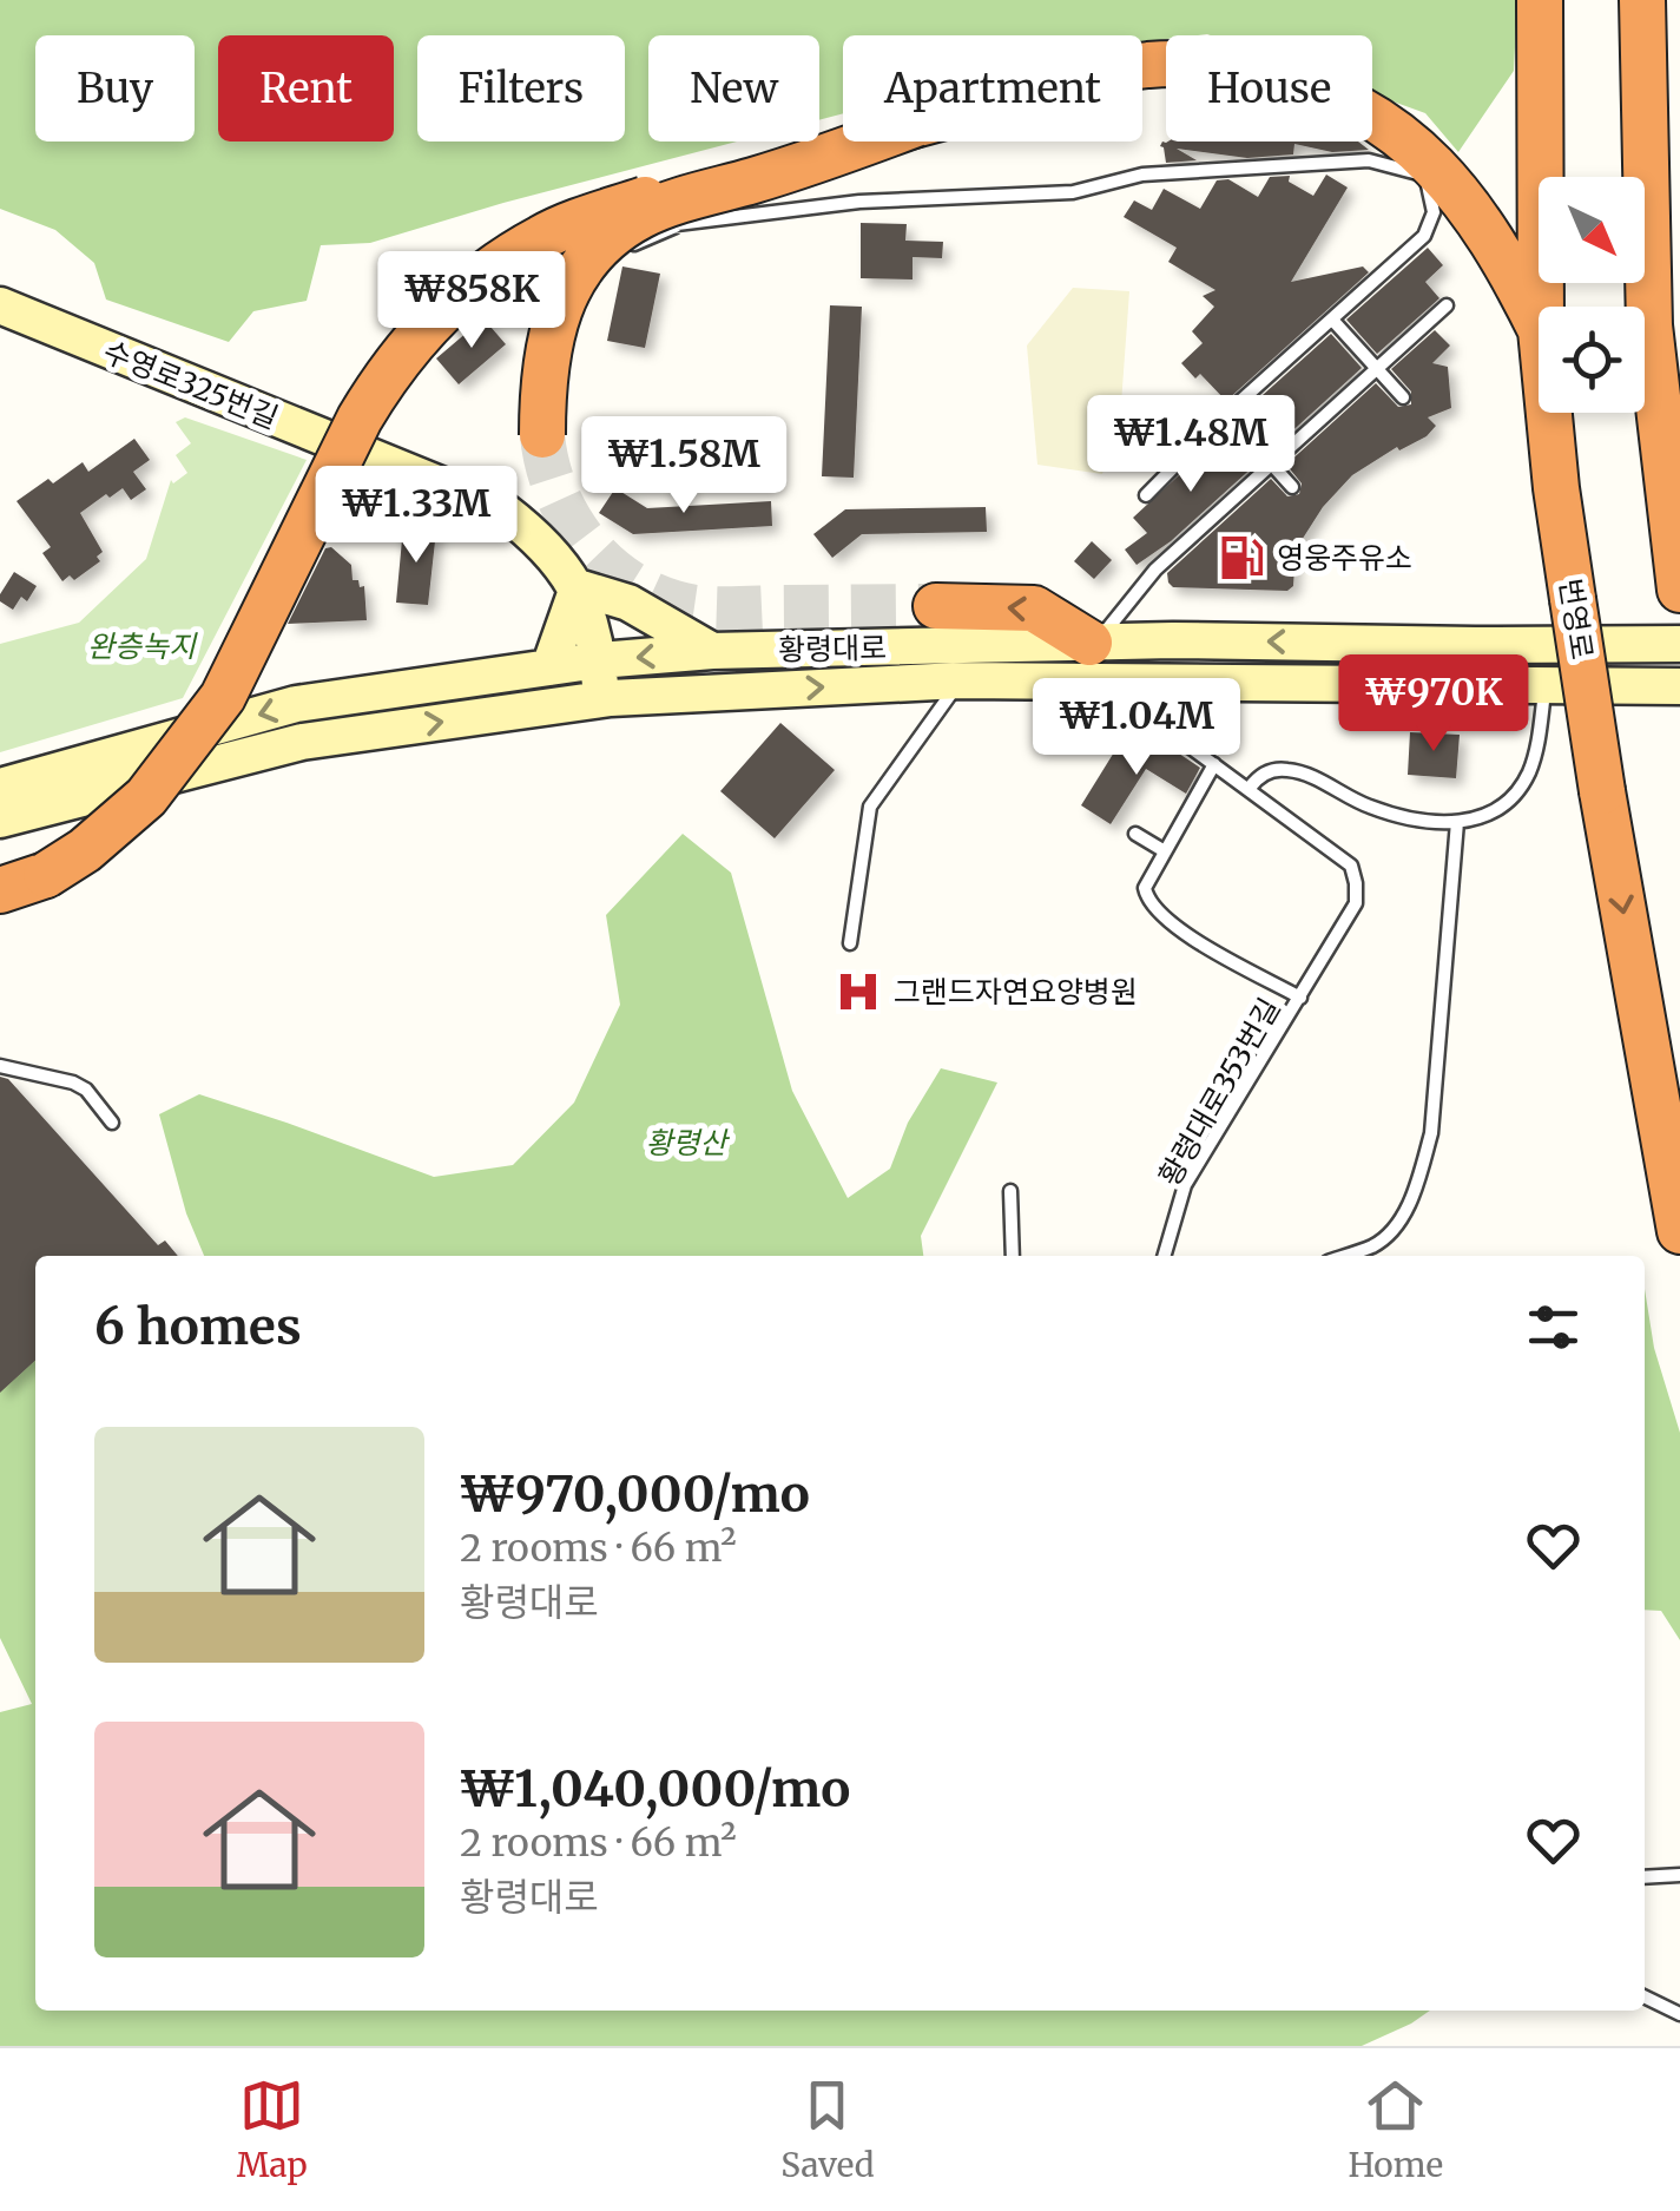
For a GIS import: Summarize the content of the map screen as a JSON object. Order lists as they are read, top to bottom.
{
  "streets": {
    "highway": ["번영로"],
    "main road": ["수영로325번길", "황령대로"],
    "lane": ["황령대로353번길"]
  },
  "crossings": [
    ["수영로325번길", "황령대로"]
  ],
  "parks": ["완층녹지", "황령산"],
  "places": {
    "fuel station": ["영웅주유소"],
    "hospital": ["그랜드자연요양병원"]
  },
  "north": "bottom right",
  "page": {
    "chip": [
      "Buy",
      "Rent",
      "Filters",
      "New",
      "Apartment",
      "House"
    ],
    "price": [
      "₩858K",
      "₩1.48M",
      "₩1.58M",
      "₩1.33M",
      "₩970K",
      "₩1.04M"
    ],
    "heading": "6 homes",
    "list": [
      {
        "name": "₩970,000/mo",
        "note": "2 rooms · 66 m² · 황령대로"
      },
      {
        "name": "₩1,040,000/mo",
        "note": "2 rooms · 66 m² · 황령대로"
      }
    ],
    "tabs": ["Map", "Saved", "Home"]
  }
}
